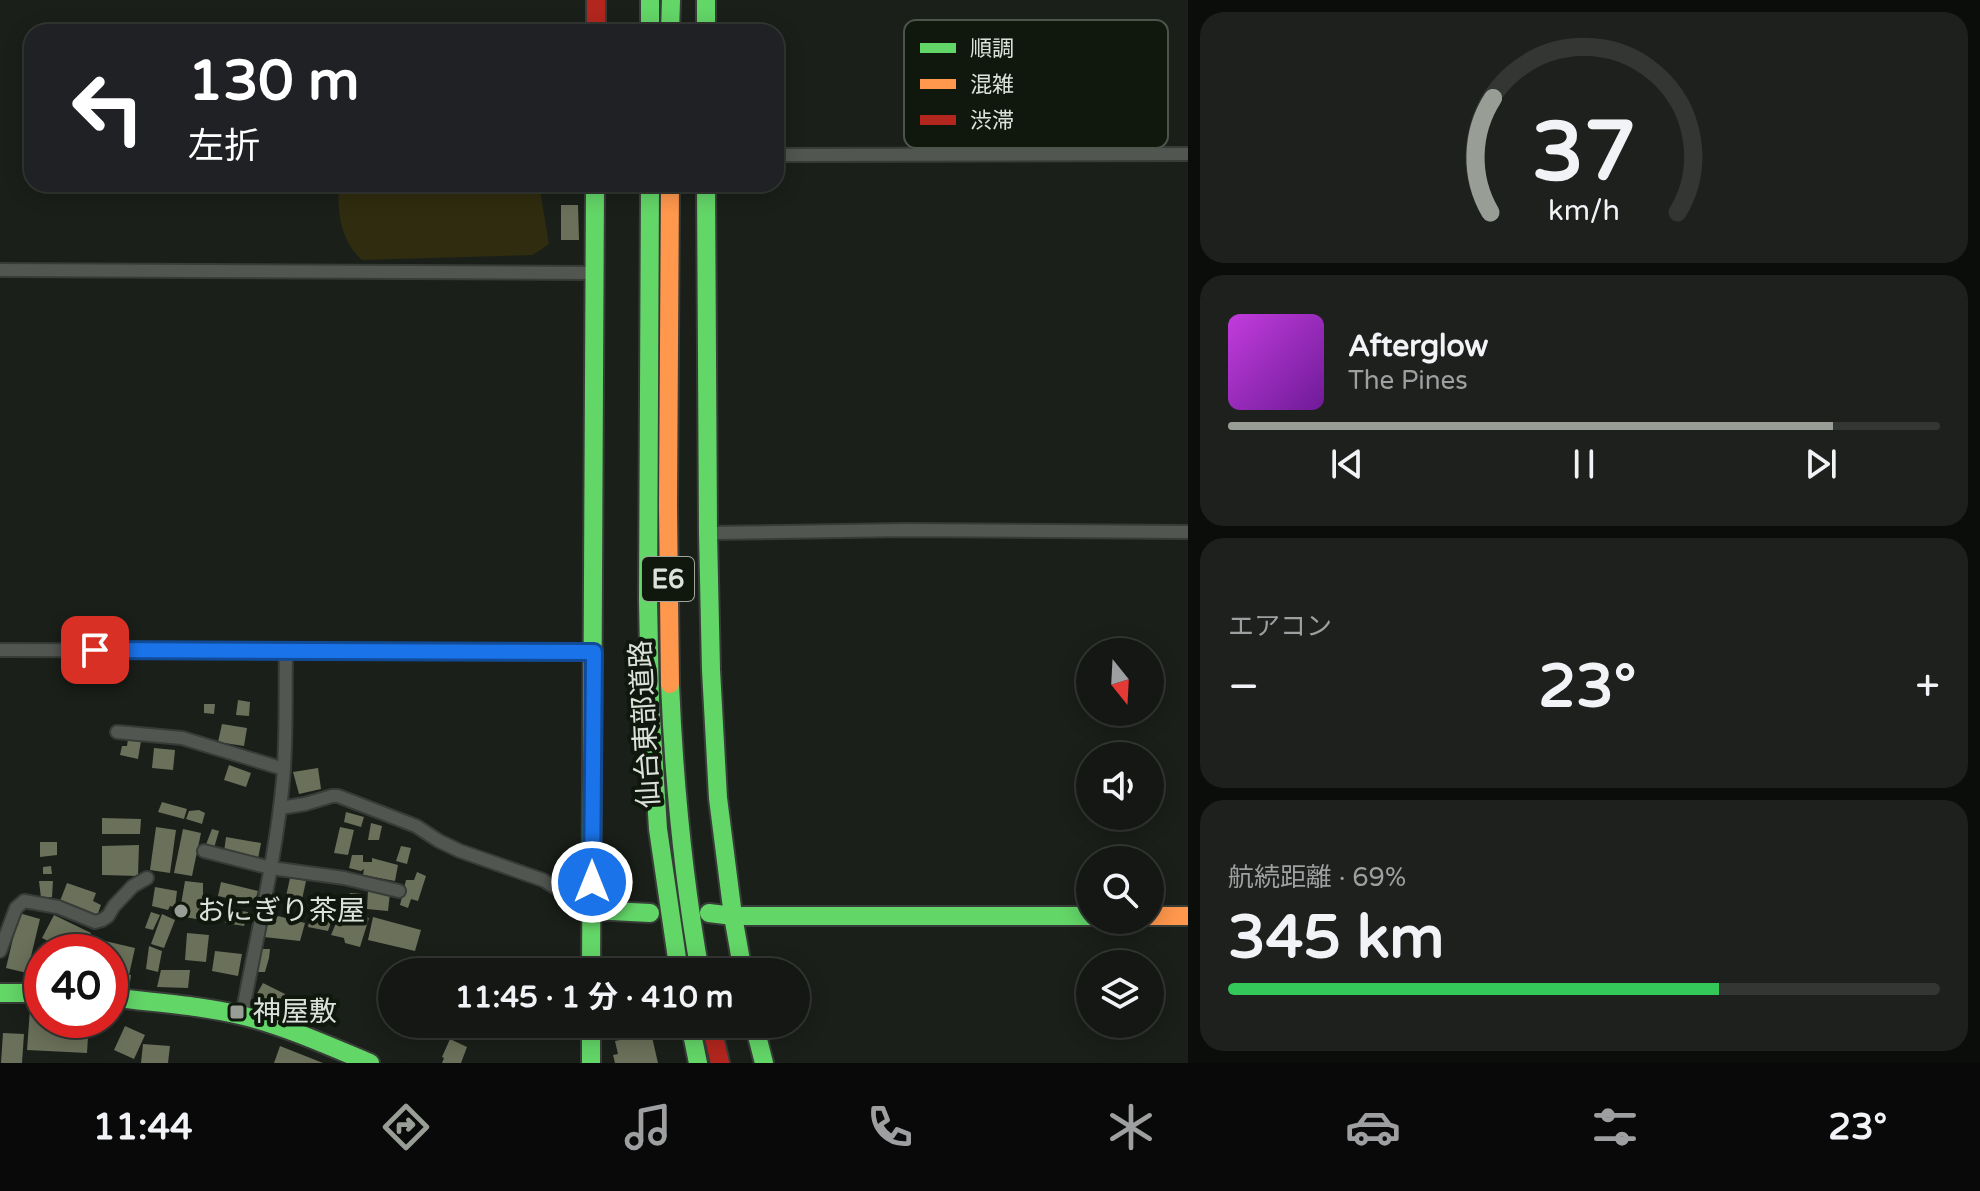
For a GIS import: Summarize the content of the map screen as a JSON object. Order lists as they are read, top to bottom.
{
  "streets": {
    "main road": ["E6", "仙台東部道路"]
  },
  "places": {
    "other": ["おにぎり茶屋"],
    "transit": ["神屋敷"]
  },
  "legend": ["順調", "混雑", "渋滞"],
  "north": "bottom",
  "page": {
    "turn": ["130 m", "左折"],
    "song": ["Afterglow", "The Pines"],
    "tile": [
      "エアコン",
      ["航続距離 · 69%", "345 km"]
    ],
    "heat": ["−", "23°", "+"],
    "limit": "40",
    "trip": "11:45 · 1 分 · 410 m",
    "tabs": ["11:44", "23°"],
    "gauge": ["37", "km/h"]
  }
}
